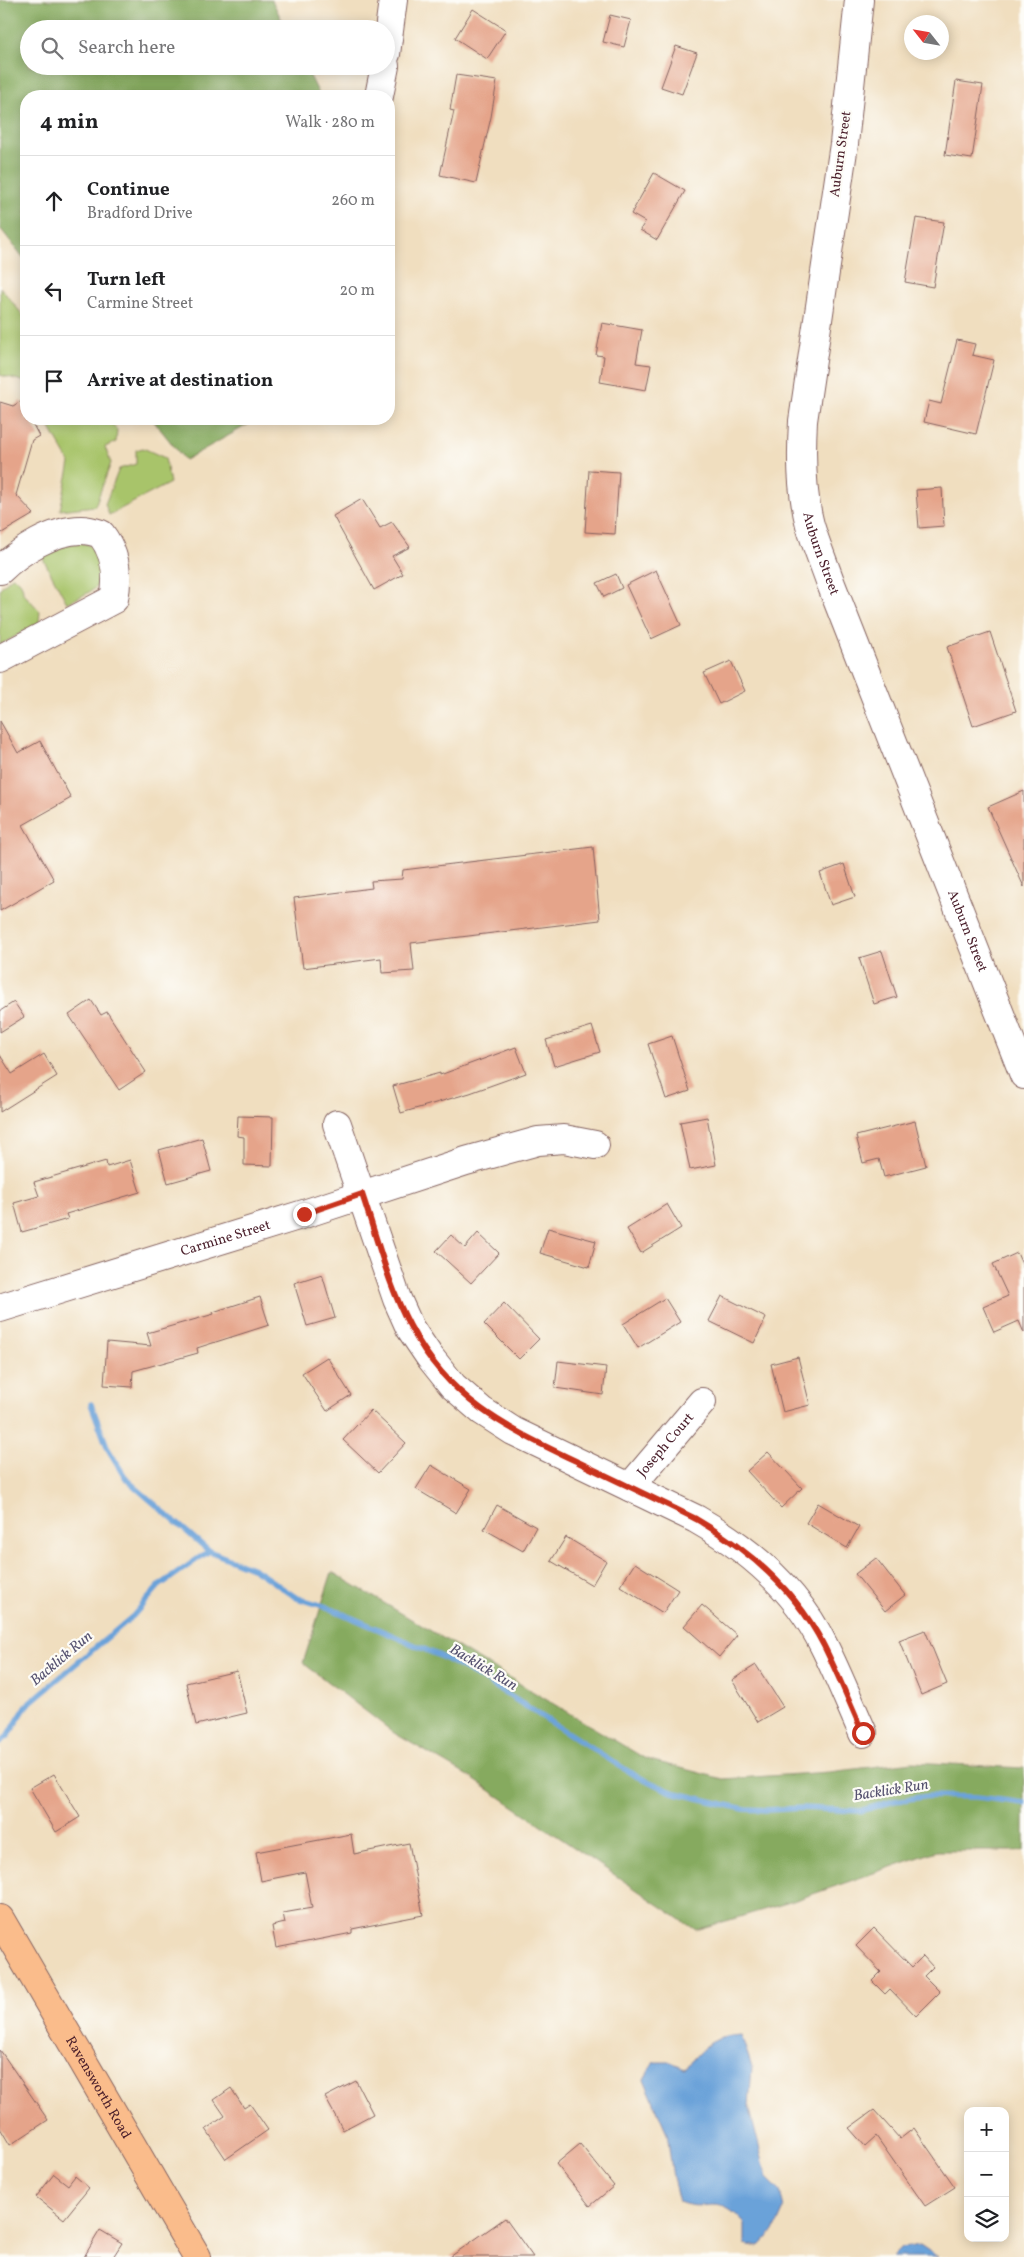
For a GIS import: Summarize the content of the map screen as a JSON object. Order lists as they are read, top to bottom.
{
  "streets": {
    "main road": ["Ravensworth Road"],
    "street": ["Auburn Street", "Carmine Street", "Joseph Court"]
  },
  "water": ["Backlick Run"],
  "north": "top left",
  "page": {
    "search": "Search here",
    "heading": ["4 min", "Walk · 280 m"],
    "list": [
      ["Continue", "Bradford Drive", "260 m"],
      ["Turn left", "Carmine Street", "20 m"],
      "Arrive at destination"
    ],
    "map_buttons": ["+", "−"]
  }
}
